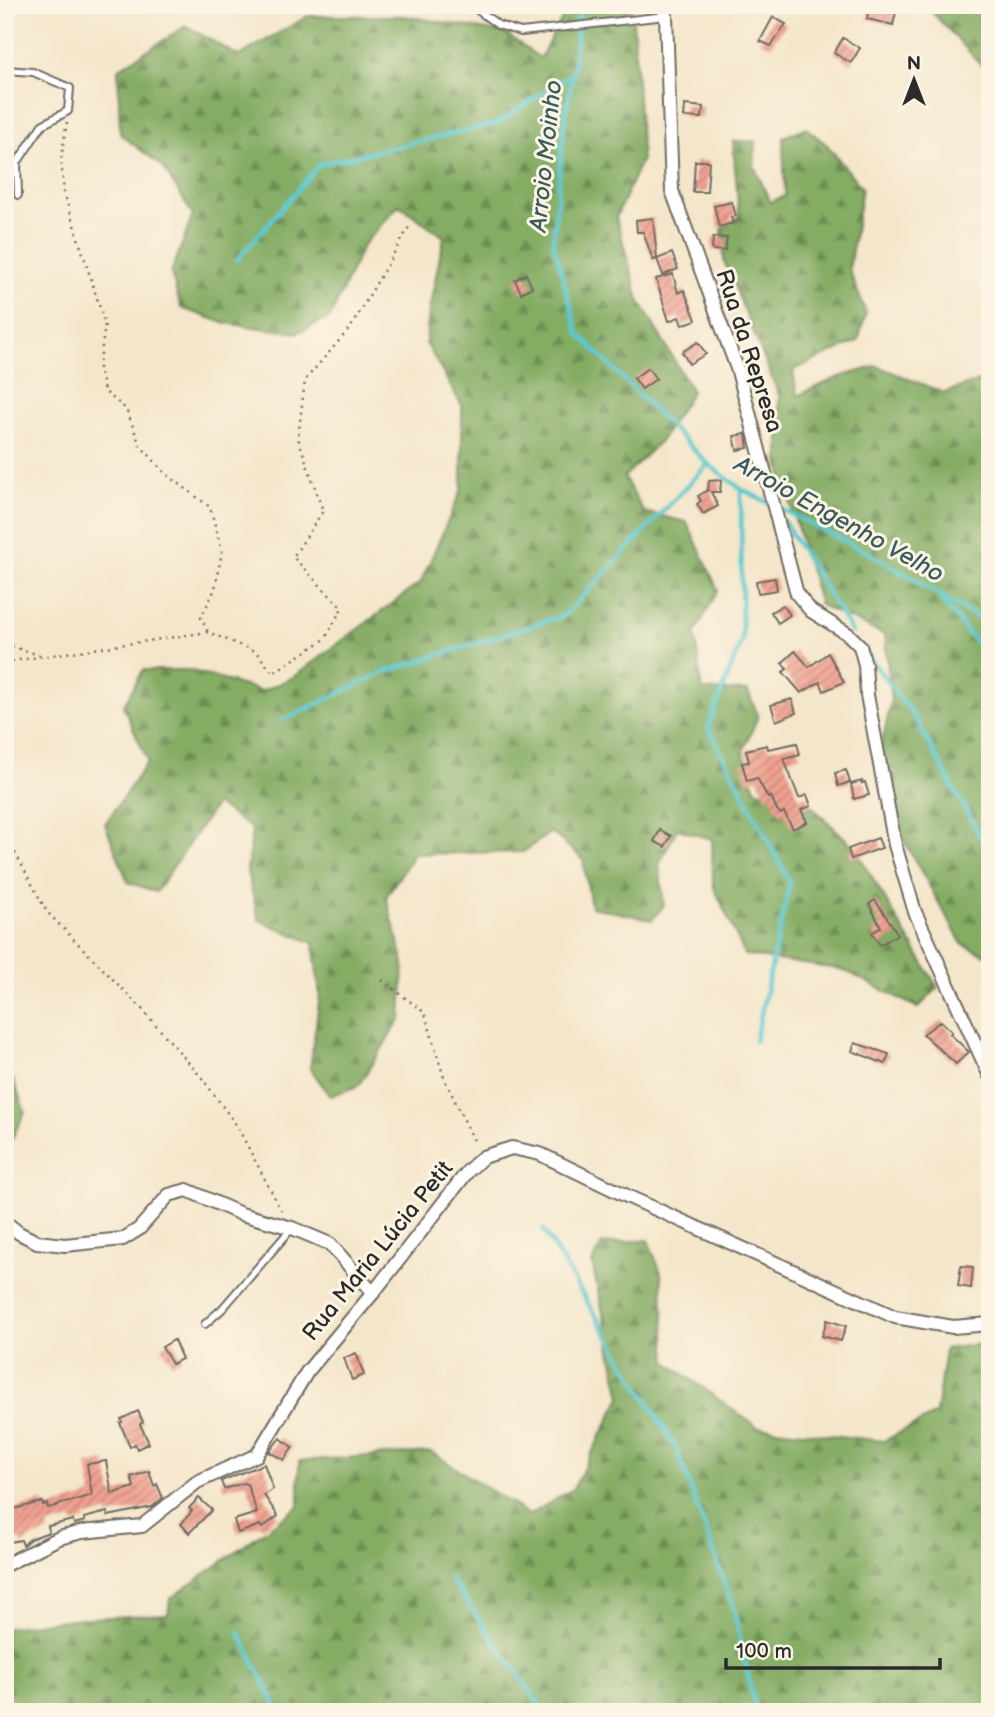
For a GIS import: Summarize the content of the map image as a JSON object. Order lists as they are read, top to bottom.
{
  "streets": {
    "street": ["Rua da Represa", "Rua Maria Lúcia Petit"]
  },
  "water": ["Arroio Moinho", "Arroio Engenho Velho"],
  "scale_bar": "100 m",
  "north": "top"
}
